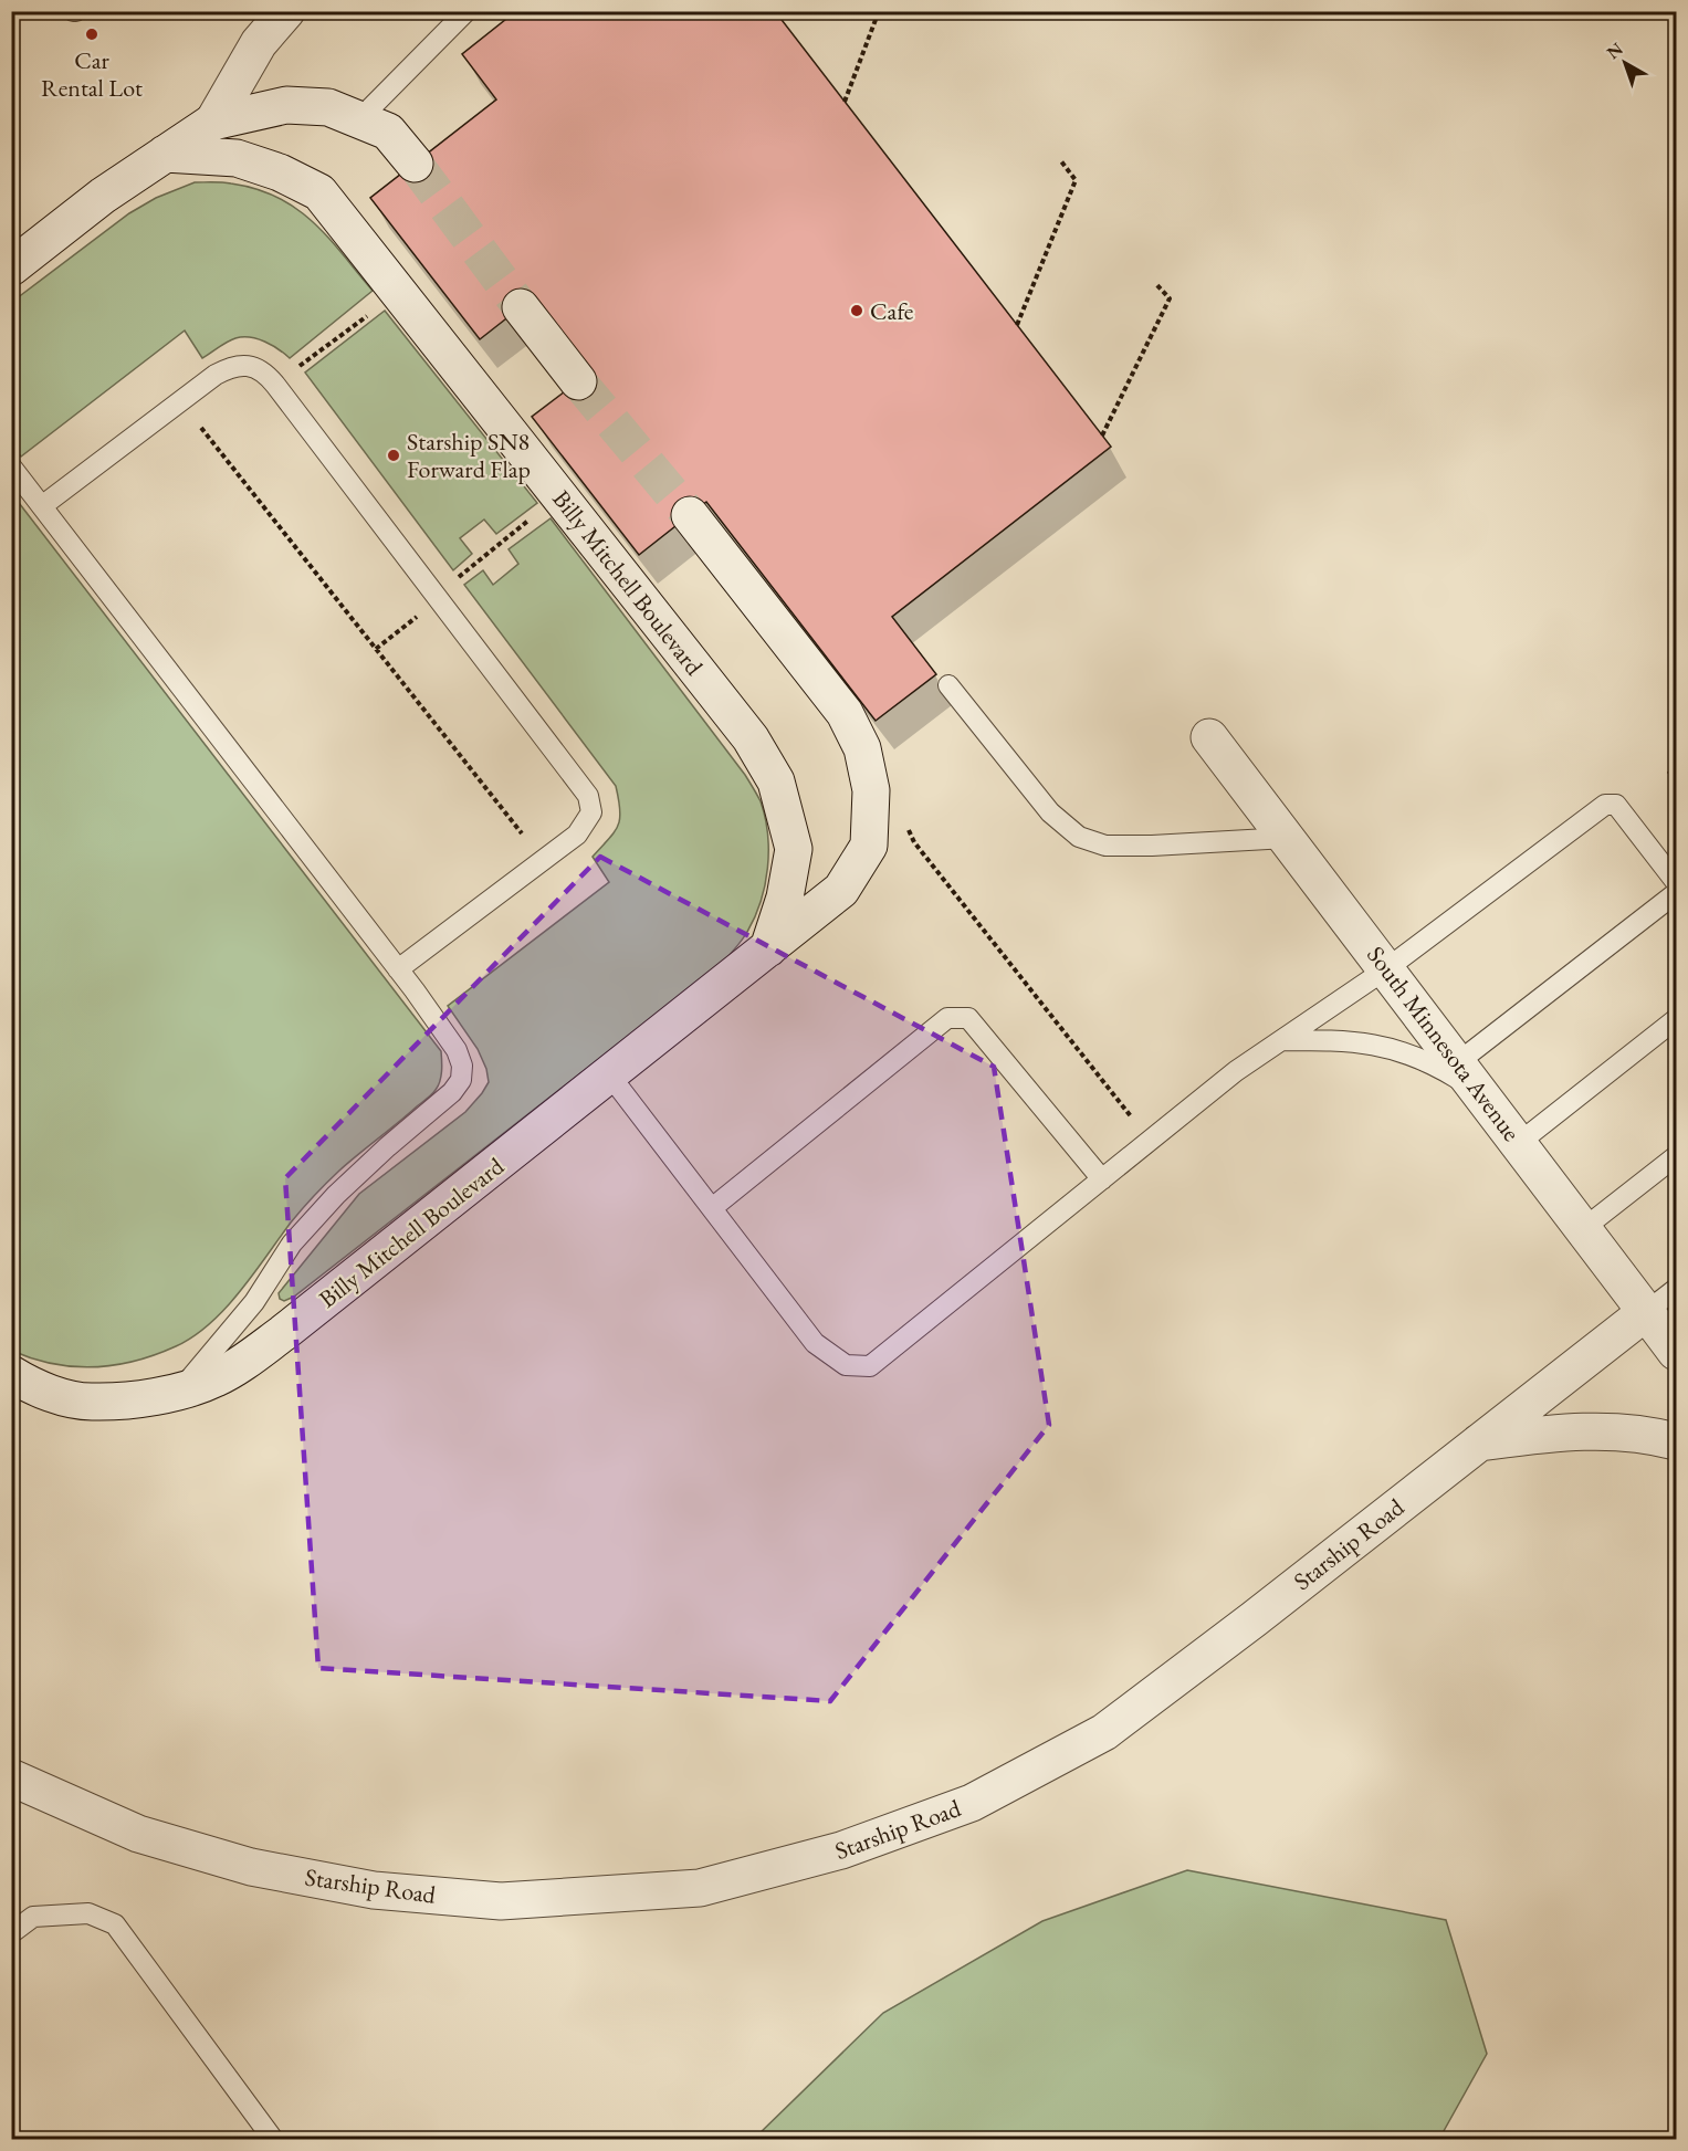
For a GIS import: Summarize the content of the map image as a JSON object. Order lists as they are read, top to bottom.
{
  "streets": {
    "main road": ["Billy Mitchell Boulevard", "South Minnesota Avenue", "Starship Road"]
  },
  "crossings": [
    ["South Minnesota Avenue", "Starship Road"]
  ],
  "places": ["Car Rental Lot", "Cafe", "Starship SN8 Forward Flap"],
  "north": "top left"
}
